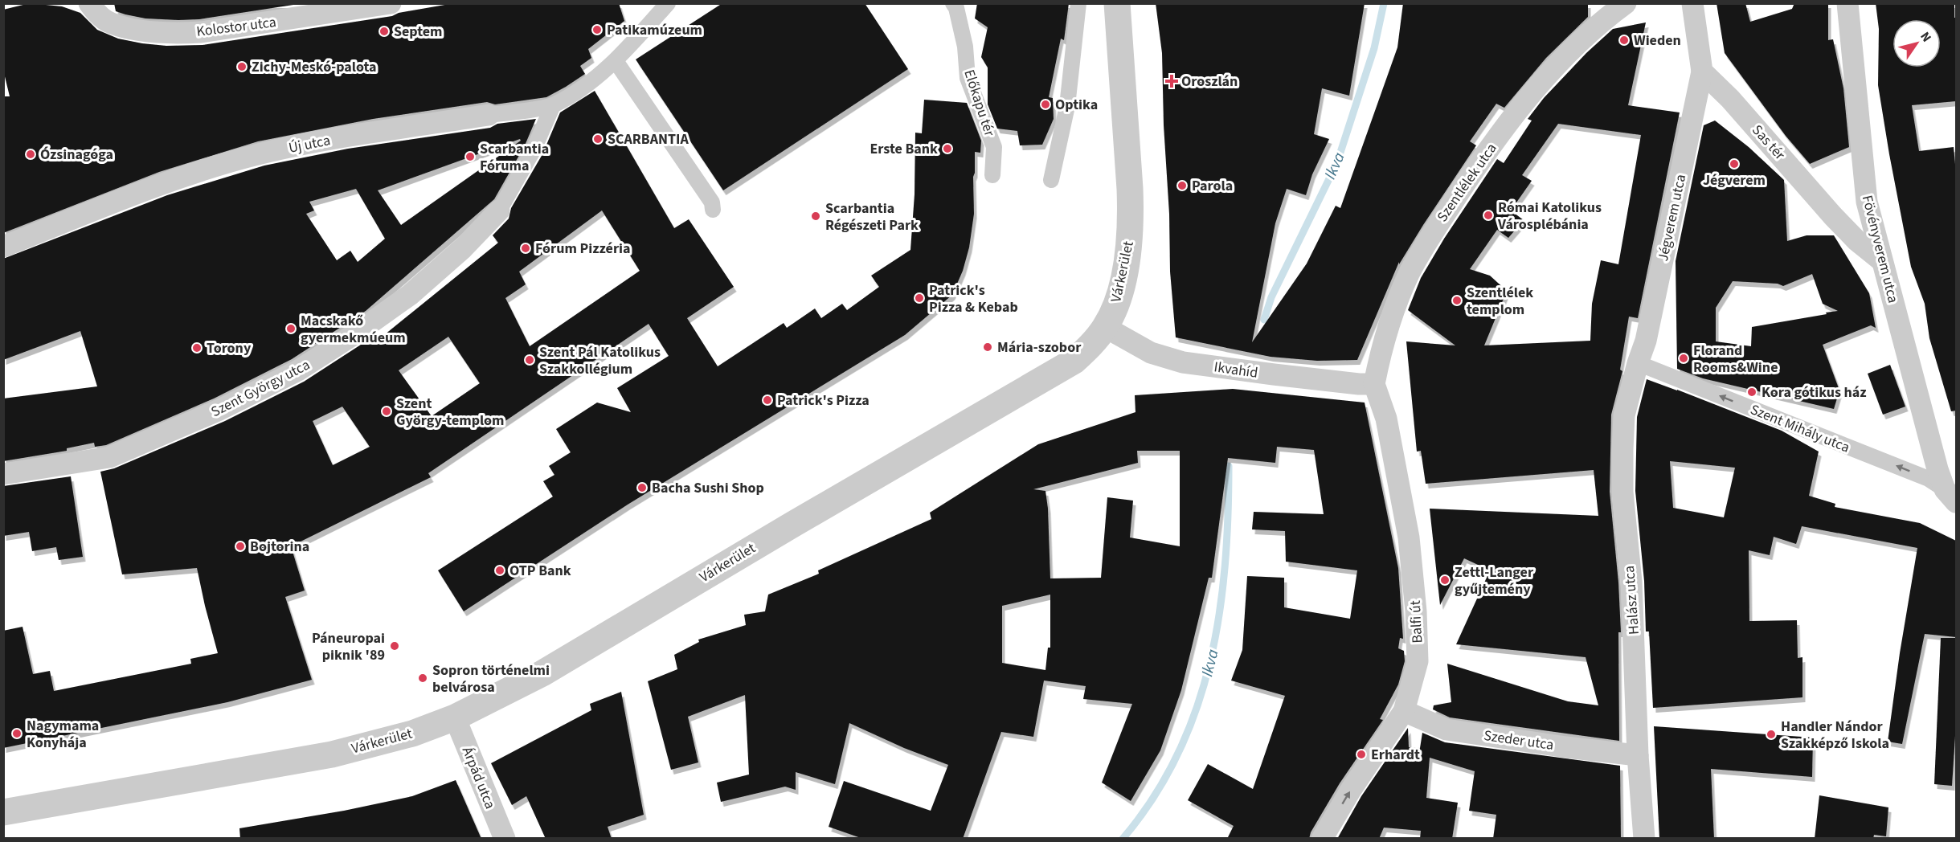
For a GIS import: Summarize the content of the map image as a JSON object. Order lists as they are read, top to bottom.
{
  "streets": {
    "street": [
      "Kolostor utca",
      "Előkapu tér",
      "Sas tér",
      "Új utca",
      "Szentlélek utca",
      "Jégverem utca",
      "Fövényverem utca",
      "Várkerület",
      "Ikvahíd",
      "Szent György utca",
      "Szent Mihály utca",
      "Halász utca",
      "Balfi út",
      "Szeder utca",
      "Árpád utca"
    ]
  },
  "crossings": [
    ["Sas tér", "Jégverem utca"],
    ["Sas tér", "Fövényverem utca"],
    ["Új utca", "Szent György utca"],
    ["Szentlélek utca", "Ikvahíd"],
    ["Szentlélek utca", "Balfi út"],
    ["Jégverem utca", "Szent Mihály utca"],
    ["Jégverem utca", "Halász utca"],
    ["Fövényverem utca", "Szent Mihály utca"],
    ["Várkerület", "Ikvahíd"],
    ["Várkerület", "Árpád utca"],
    ["Ikvahíd", "Balfi út"],
    ["Szent Mihály utca", "Halász utca"],
    ["Halász utca", "Szeder utca"],
    ["Balfi út", "Szeder utca"]
  ],
  "one_way": ["Szent Mihály utca"],
  "water": ["Ikva"],
  "places": {
    "other": [
      "Patikamúzeum",
      "Septem",
      "Wieden",
      "Zichy-Meskó-palota",
      "Optika",
      "SCARBANTIA",
      "Erste Bank",
      "Ózsinagóga",
      "Scarbantia Fóruma",
      "Jégverem",
      "Parola",
      "Római Katolikus Városplébánia",
      "Scarbantia Régészeti Park",
      "Fórum Pizzéria",
      "Patrick's Pizza & Kebab",
      "Szentlélek templom",
      "Macskakő gyermekmúeum",
      "Mária-szobor",
      "Torony",
      "Florand Rooms&Wine",
      "Szent Pál Katolikus Szakkollégium",
      "Kora gótikus ház",
      "Patrick's Pizza",
      "Szent György-templom",
      "Bacha Sushi Shop",
      "Bojtorina",
      "OTP Bank",
      "Zettl-Langer gyűjtemény",
      "Páneuropai piknik '89",
      "Sopron történelmi belvárosa",
      "Nagymama Konyhája",
      "Handler Nándor Szakképző Iskola",
      "Erhardt"
    ],
    "health": ["Oroszlán"]
  },
  "north": "top right"
}
